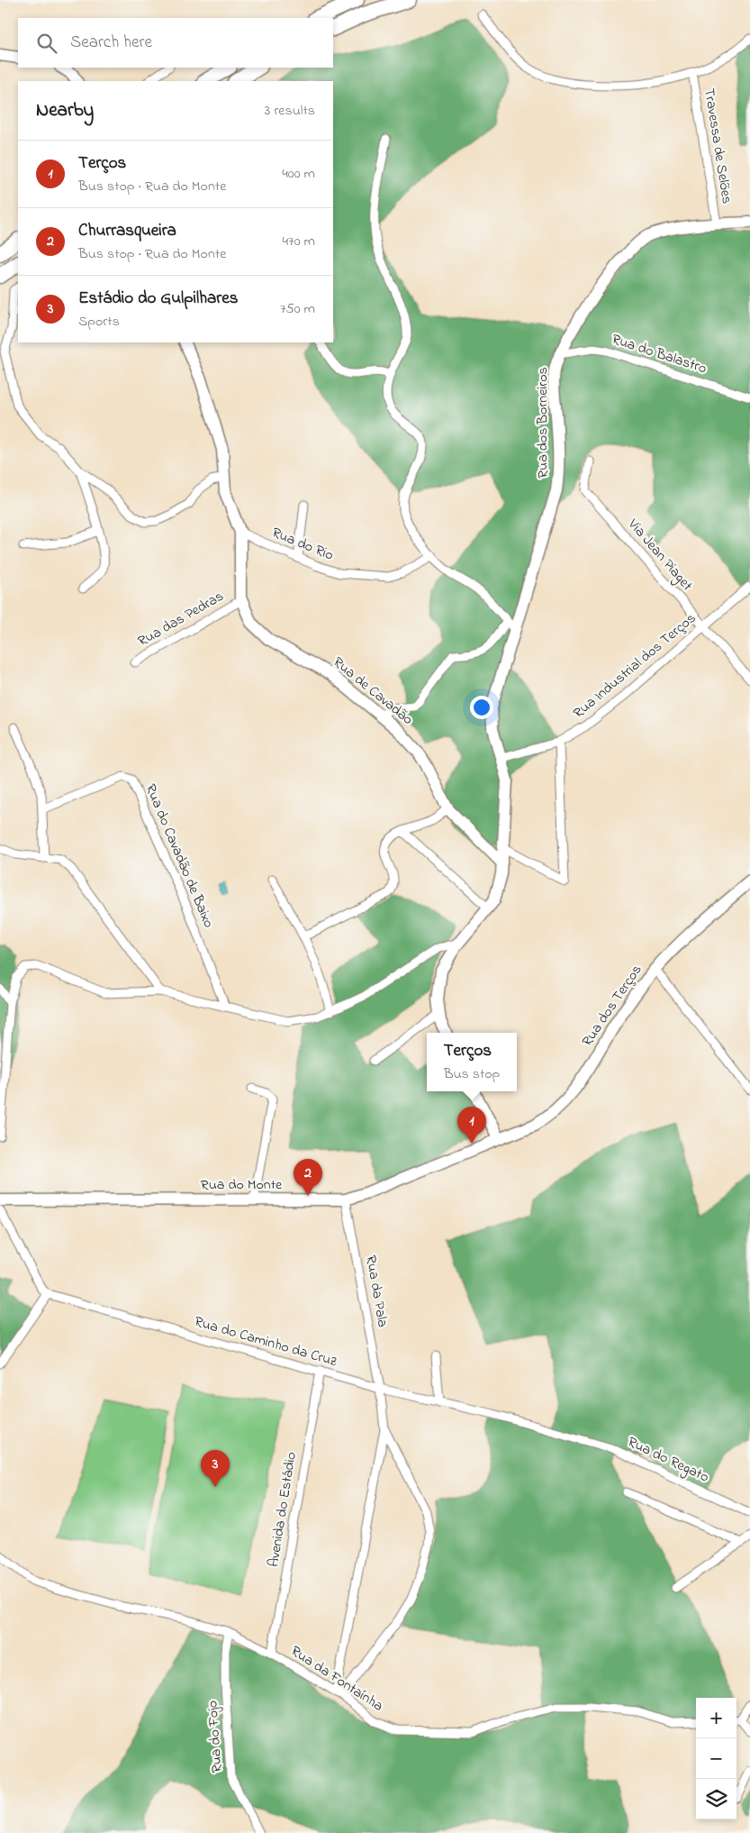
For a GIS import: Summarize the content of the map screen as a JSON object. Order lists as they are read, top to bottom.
{
  "streets": {
    "street": [
      "Travessa de Selões",
      "Rua do Balastro",
      "Rua dos Borneiros",
      "Rua do Rio",
      "Via Jean Piaget",
      "Rua das Pedras",
      "Rua Industrial dos Terços",
      "Rua de Cavadão",
      "Rua do Cavadão de Baixo",
      "Rua dos Terços",
      "Rua do Monte",
      "Rua da Pala",
      "Rua do Caminho da Cruz",
      "Rua do Regato",
      "Avenida do Estádio",
      "Rua da Fontaínha",
      "Rua do Fojo"
    ]
  },
  "crossings": [
    ["Travessa de Selões", "Rua dos Borneiros"],
    ["Rua do Balastro", "Rua dos Borneiros"],
    ["Rua dos Borneiros", "Rua Industrial dos Terços"],
    ["Rua dos Borneiros", "Rua de Cavadão"],
    ["Rua do Rio", "Rua de Cavadão"],
    ["Via Jean Piaget", "Rua Industrial dos Terços"],
    ["Rua das Pedras", "Rua de Cavadão"],
    ["Rua dos Terços", "Rua do Monte"],
    ["Rua do Monte", "Rua da Pala"],
    ["Rua da Pala", "Rua do Caminho da Cruz"],
    ["Rua do Caminho da Cruz", "Rua do Regato"],
    ["Rua do Caminho da Cruz", "Avenida do Estádio"],
    ["Avenida do Estádio", "Rua da Fontaínha"],
    ["Rua da Fontaínha", "Rua do Fojo"]
  ],
  "page": {
    "search": "Search here",
    "heading": ["Nearby", "3 results"],
    "list": [
      {
        "mark": "1",
        "name": "Terços",
        "note": "Bus stop · Rua do Monte",
        "value": "400 m"
      },
      {
        "mark": "2",
        "name": "Churrasqueira",
        "note": "Bus stop · Rua do Monte",
        "value": "470 m"
      },
      {
        "mark": "3",
        "name": "Estádio do Gulpilhares",
        "note": "Sports",
        "value": "750 m"
      }
    ],
    "popup": ["Terços", "Bus stop"],
    "pins": ["1", "2", "3"],
    "map_buttons": ["+", "−"]
  }
}
